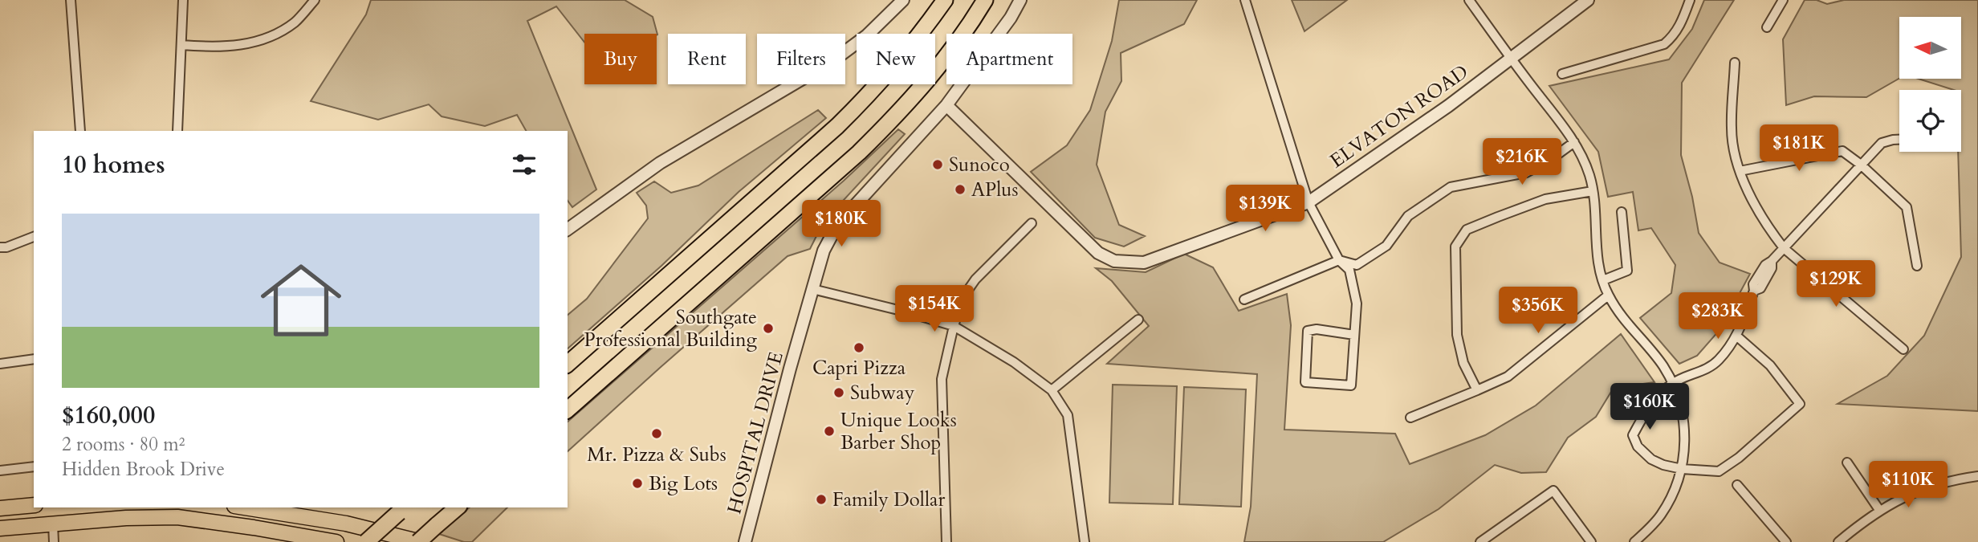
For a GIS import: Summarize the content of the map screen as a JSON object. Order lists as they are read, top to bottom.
{
  "streets": {
    "street": ["ELVATON ROAD", "HOSPITAL DRIVE"]
  },
  "crossings": [
    ["ELVATON ROAD", "HOSPITAL DRIVE"]
  ],
  "places": [
    "Sunoco",
    "APlus",
    "Southgate Professional Building",
    "Capri Pizza",
    "Subway",
    "Unique Looks Barber Shop",
    "Mr. Pizza & Subs",
    "Big Lots",
    "Family Dollar"
  ],
  "north": "left",
  "page": {
    "chip": [
      "Buy",
      "Rent",
      "Filters",
      "New",
      "Apartment"
    ],
    "price": [
      "$181K",
      "$216K",
      "$139K",
      "$180K",
      "$129K",
      "$154K",
      "$356K",
      "$283K",
      "$160K",
      "$110K"
    ],
    "heading": "10 homes",
    "list": [
      {
        "name": "$160,000",
        "note": "2 rooms · 80 m² · Hidden Brook Drive"
      }
    ]
  }
}
